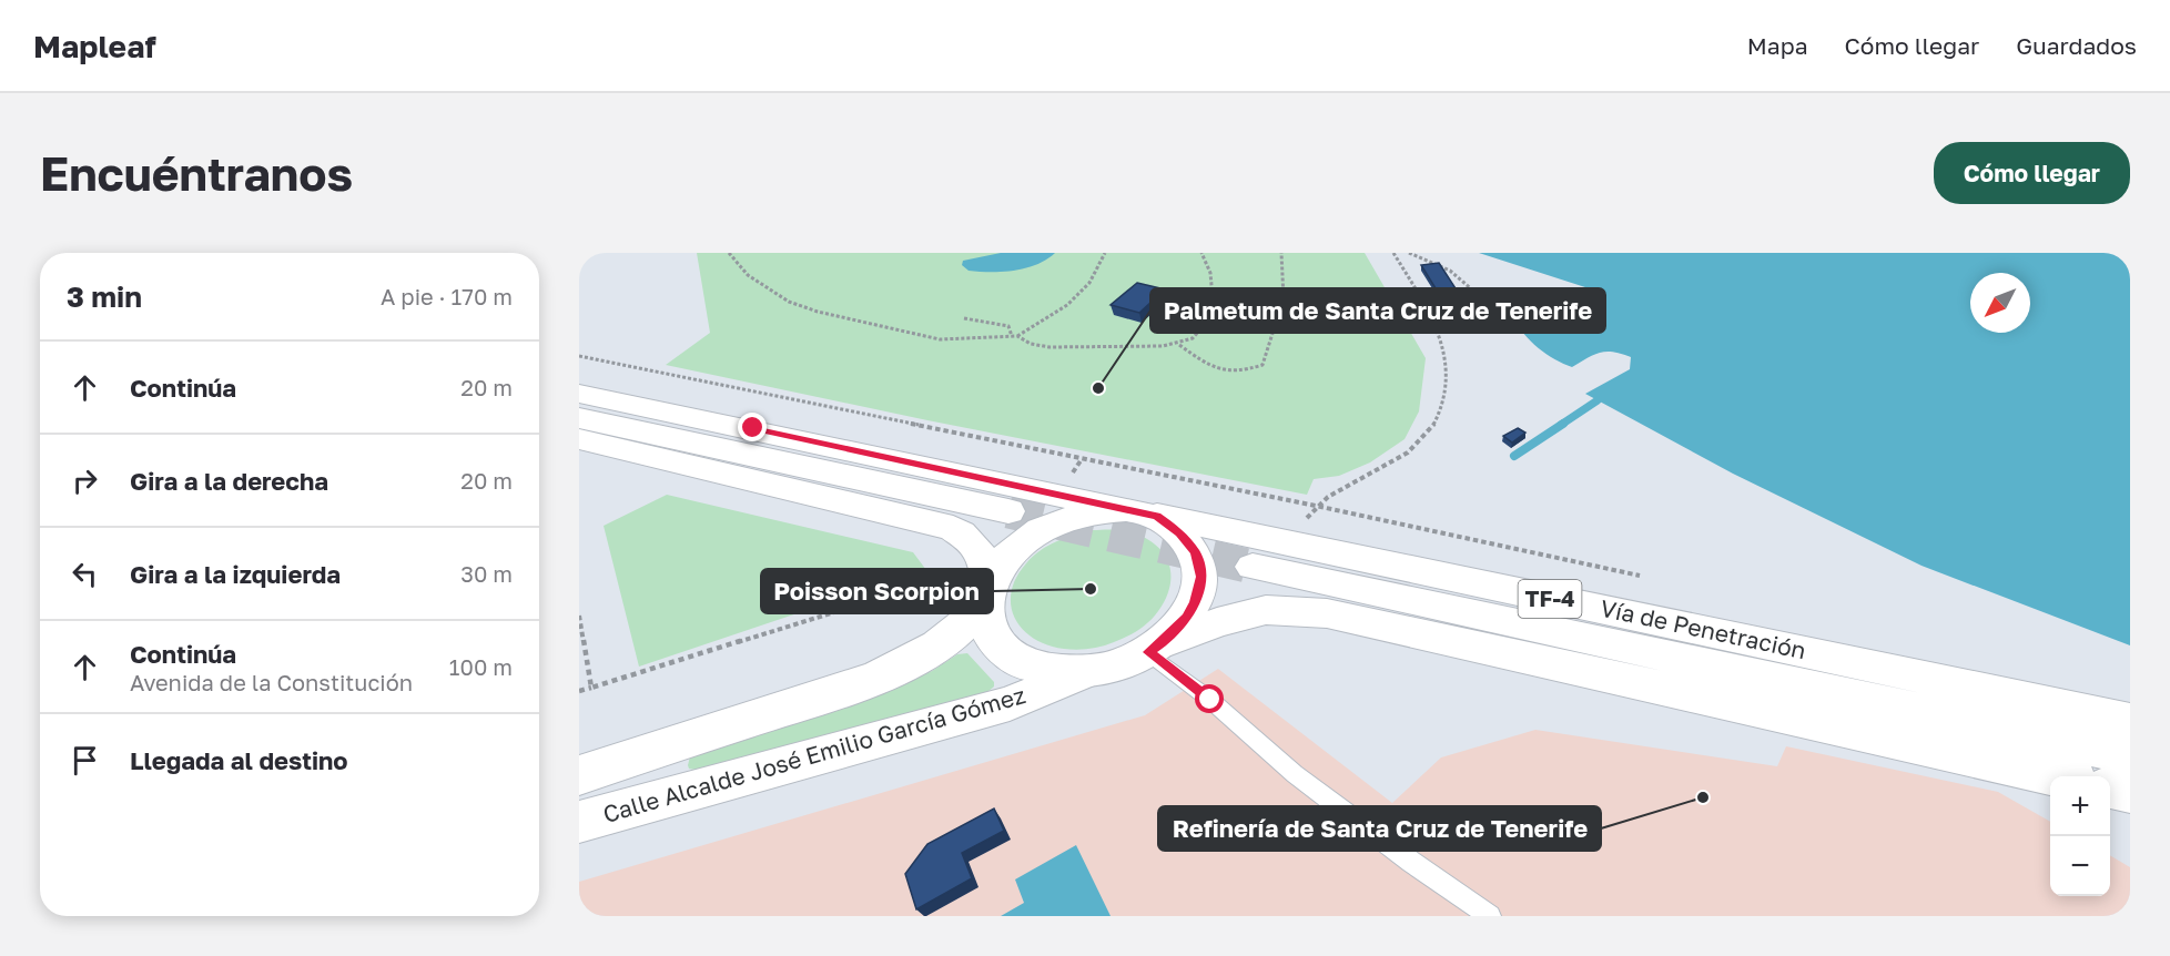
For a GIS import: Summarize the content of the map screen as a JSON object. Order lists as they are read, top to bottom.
{
  "streets": {
    "main road": ["TF-4", "Vía de Penetración", "Calle Alcalde José Emilio García Gómez"]
  },
  "crossings": [
    ["TF-4", "Vía de Penetración"],
    ["TF-4", "Calle Alcalde José Emilio García Gómez"],
    ["Vía de Penetración", "Calle Alcalde José Emilio García Gómez"]
  ],
  "places": ["Palmetum de Santa Cruz de Tenerife", "Poisson Scorpion", "Refinería de Santa Cruz de Tenerife"],
  "north": "bottom left",
  "page": {
    "header": "Mapleaf",
    "nav": ["Mapa", "Cómo llegar", "Guardados"],
    "buttons": "Cómo llegar",
    "title": "Encuéntranos",
    "heading": ["3 min", "A pie · 170 m"],
    "list": [
      ["Continúa", "20 m"],
      ["Gira a la derecha", "20 m"],
      ["Gira a la izquierda", "30 m"],
      ["Continúa", "Avenida de la Constitución", "100 m"],
      "Llegada al destino"
    ],
    "map_buttons": ["+", "−"]
  }
}
